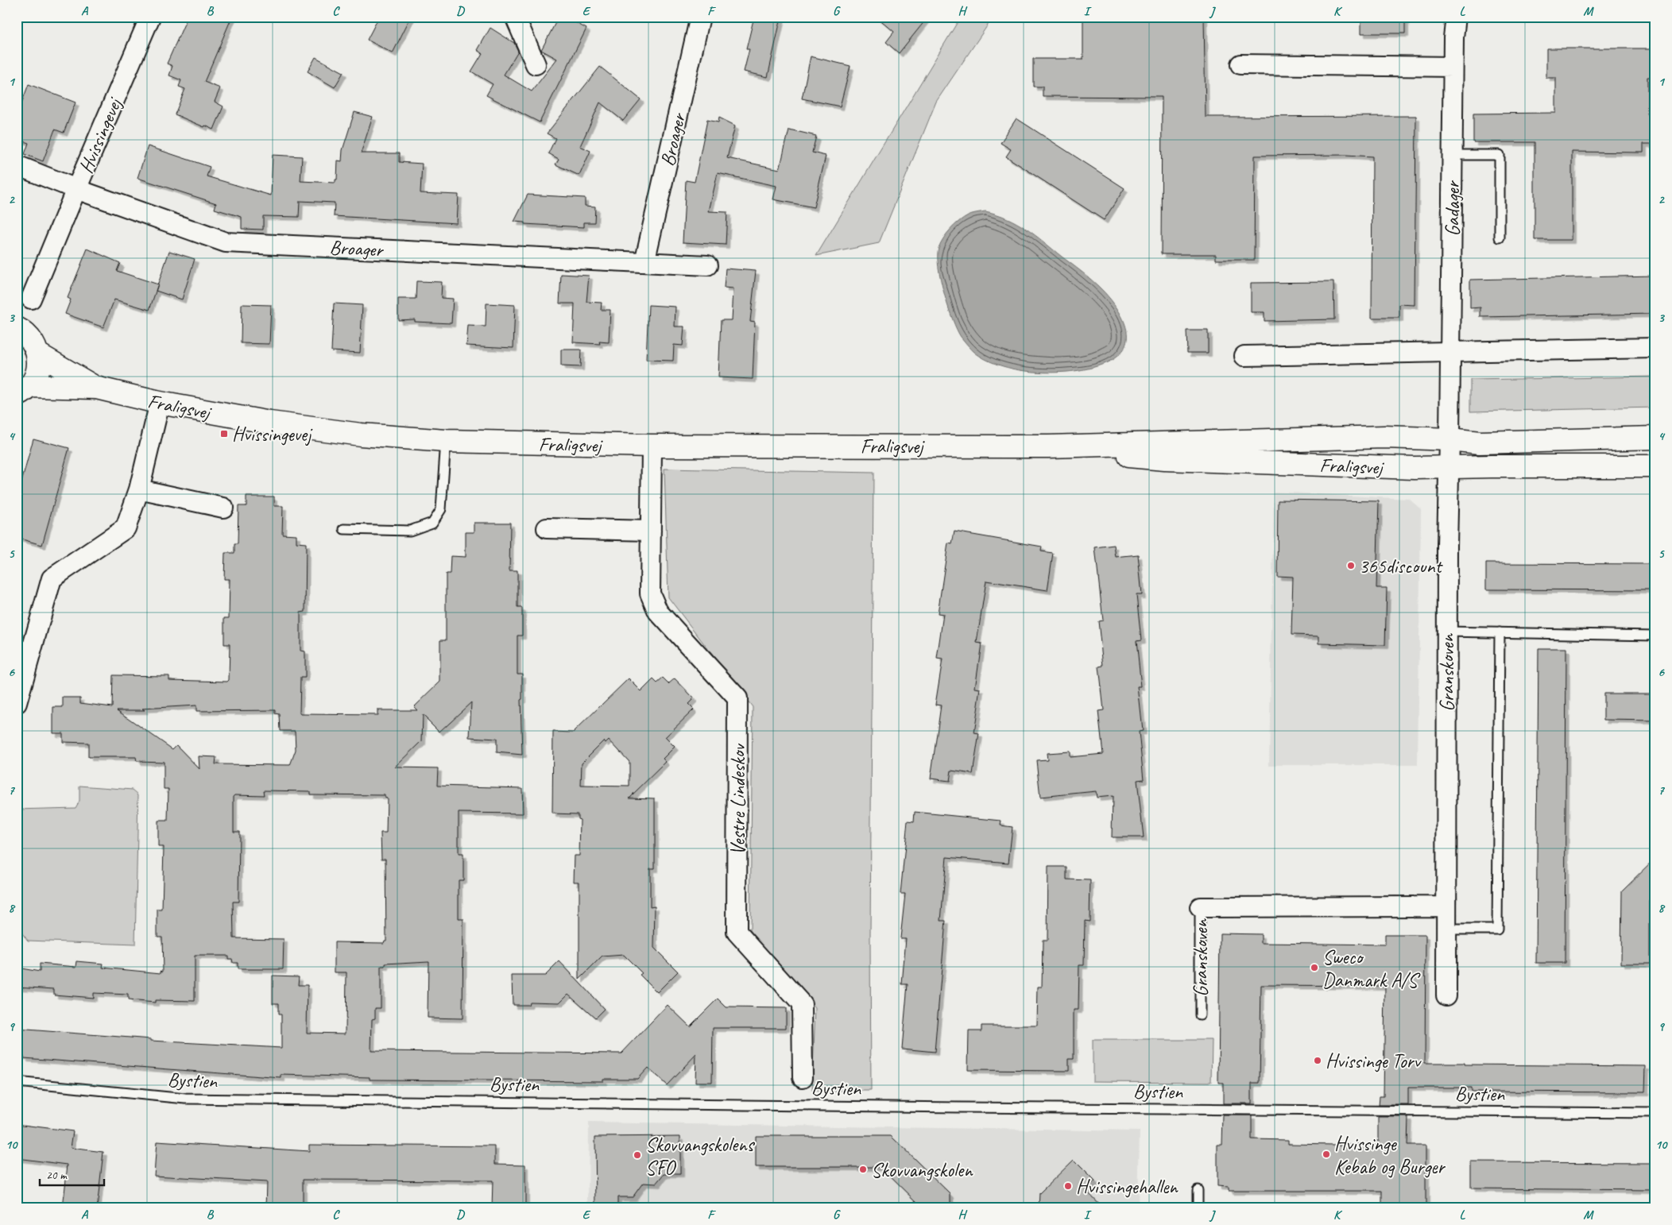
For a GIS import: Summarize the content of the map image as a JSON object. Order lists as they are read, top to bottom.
{
  "streets": {
    "street": [
      "Hvissingevej",
      "Broager",
      "Gadager",
      "Fraligsvej",
      "Granskoven",
      "Vestre Lindeskov"
    ],
    "lane": ["Bystien"]
  },
  "crossings": [
    ["Hvissingevej", "Broager"],
    ["Gadager", "Fraligsvej"],
    ["Gadager", "Granskoven"],
    ["Fraligsvej", "Granskoven"],
    ["Fraligsvej", "Vestre Lindeskov"]
  ],
  "places": {
    "transit": ["Hvissingevej"],
    "other": [
      "365discount",
      "Sweco Danmark A/S",
      "Hvissinge Torv",
      "Hvissinge Kebab og Burger",
      "Skovvangskolens SFO",
      "Skovvangskolen",
      "Hvissingehallen"
    ]
  },
  "scale_bar": "20 m",
  "grid": {
    "columns": [
      "A",
      "B",
      "C",
      "D",
      "E",
      "F",
      "G",
      "H",
      "I",
      "J",
      "K",
      "L",
      "M"
    ],
    "rows": [
      "1",
      "2",
      "3",
      "4",
      "5",
      "6",
      "7",
      "8",
      "9",
      "10"
    ]
  }
}
